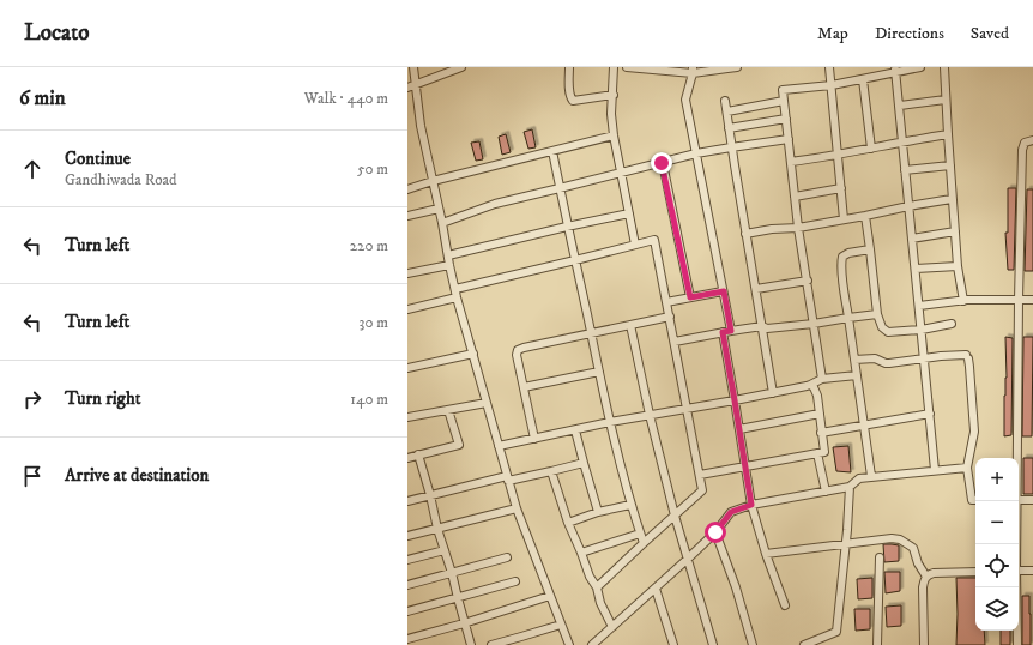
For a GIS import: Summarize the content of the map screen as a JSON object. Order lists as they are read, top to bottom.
{
  "page": {
    "header": "Locato",
    "nav": ["Map", "Directions", "Saved"],
    "heading": ["6 min", "Walk · 440 m"],
    "list": [
      ["Continue", "Gandhiwada Road", "50 m"],
      ["Turn left", "220 m"],
      ["Turn left", "30 m"],
      ["Turn right", "140 m"],
      "Arrive at destination"
    ],
    "map_buttons": ["+", "−"]
  }
}
